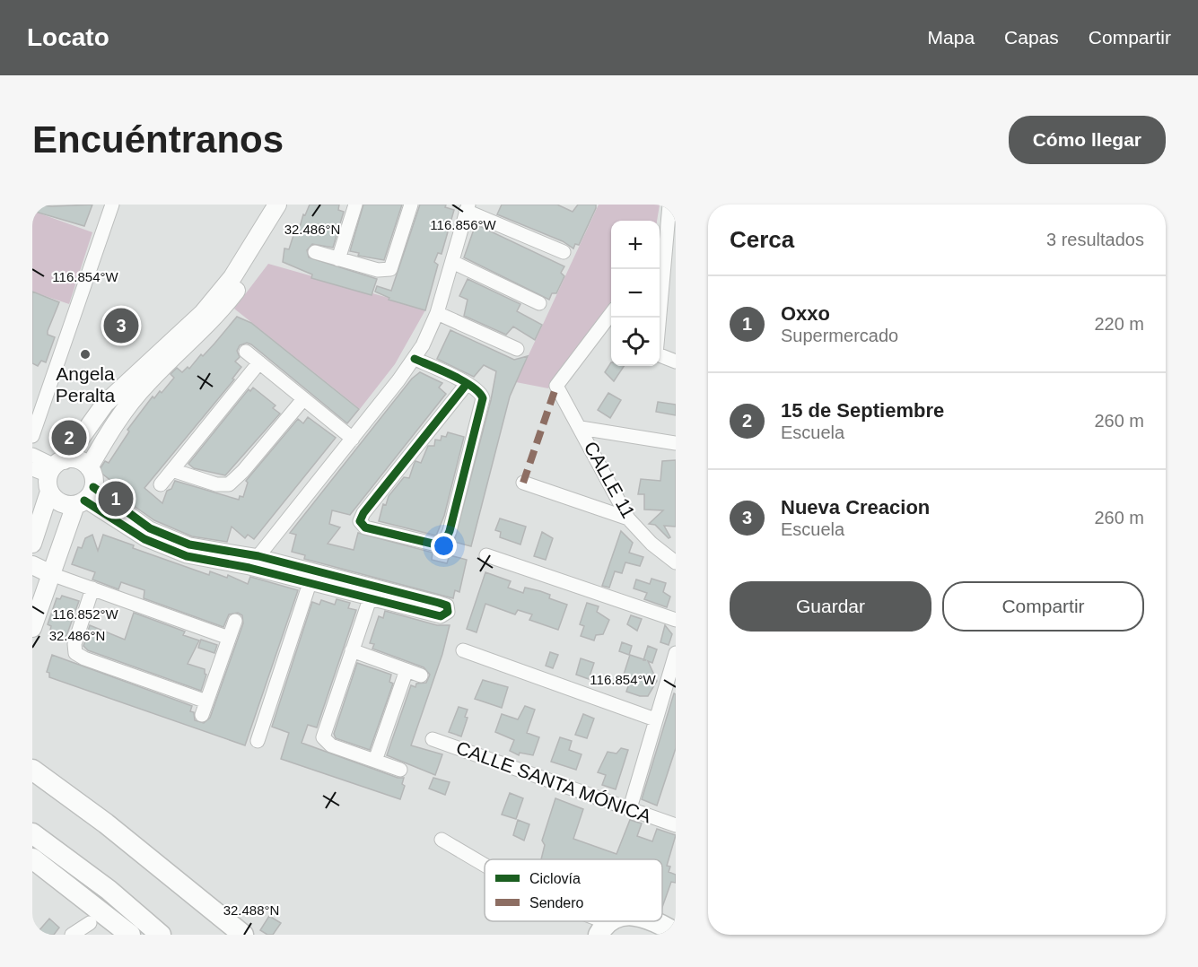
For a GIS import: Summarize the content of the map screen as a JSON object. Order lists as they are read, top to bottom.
{
  "streets": {
    "street": ["CALLE 11", "CALLE SANTA MÓNICA"]
  },
  "places": ["Angela Peralta"],
  "legend": ["Ciclovía", "Sendero"],
  "page": {
    "header": "Locato",
    "nav": ["Mapa", "Capas", "Compartir"],
    "buttons": [
      "Cómo llegar",
      ["Guardar", "Compartir"]
    ],
    "title": "Encuéntranos",
    "heading": ["Cerca", "3 resultados"],
    "map_buttons": ["+", "−"],
    "list": [
      {
        "mark": "1",
        "name": "Oxxo",
        "note": "Supermercado",
        "value": "220 m"
      },
      {
        "mark": "2",
        "name": "15 de Septiembre",
        "note": "Escuela",
        "value": "260 m"
      },
      {
        "mark": "3",
        "name": "Nueva Creacion",
        "note": "Escuela",
        "value": "260 m"
      }
    ],
    "pins": ["3", "2", "1"]
  },
  "coordinates": [
    "116.856°W",
    "32.486°N",
    "116.854°W",
    "116.852°W",
    "32.488°N"
  ]
}
